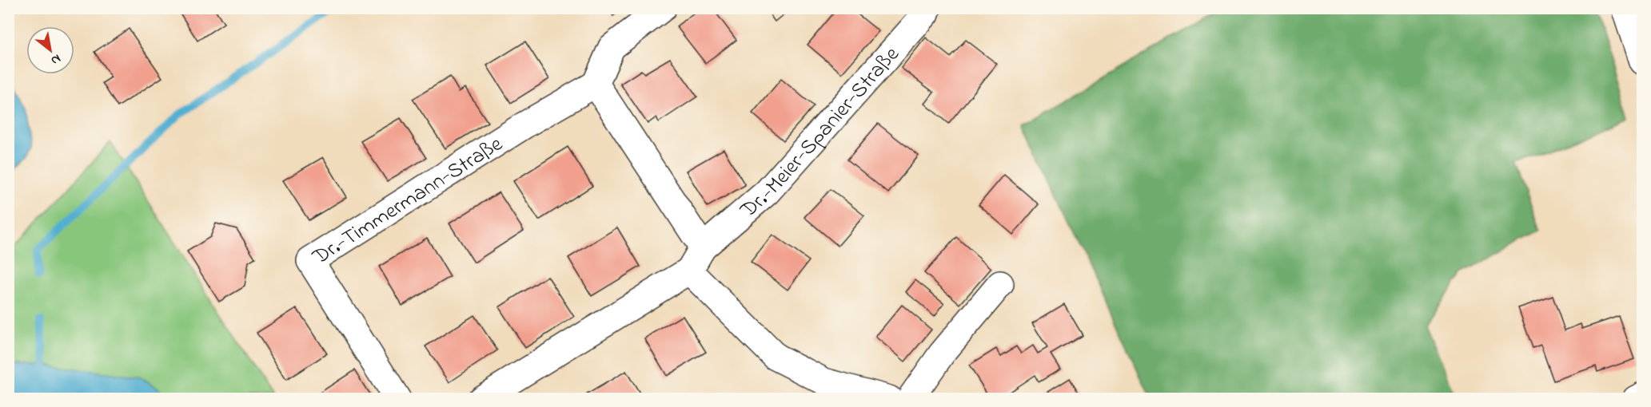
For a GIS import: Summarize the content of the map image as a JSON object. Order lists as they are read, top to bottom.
{
  "streets": {
    "street": ["Dr.-Meier-Spanier-Straße", "Dr.-Timmermann-Straße"]
  },
  "north": "bottom right"
}
